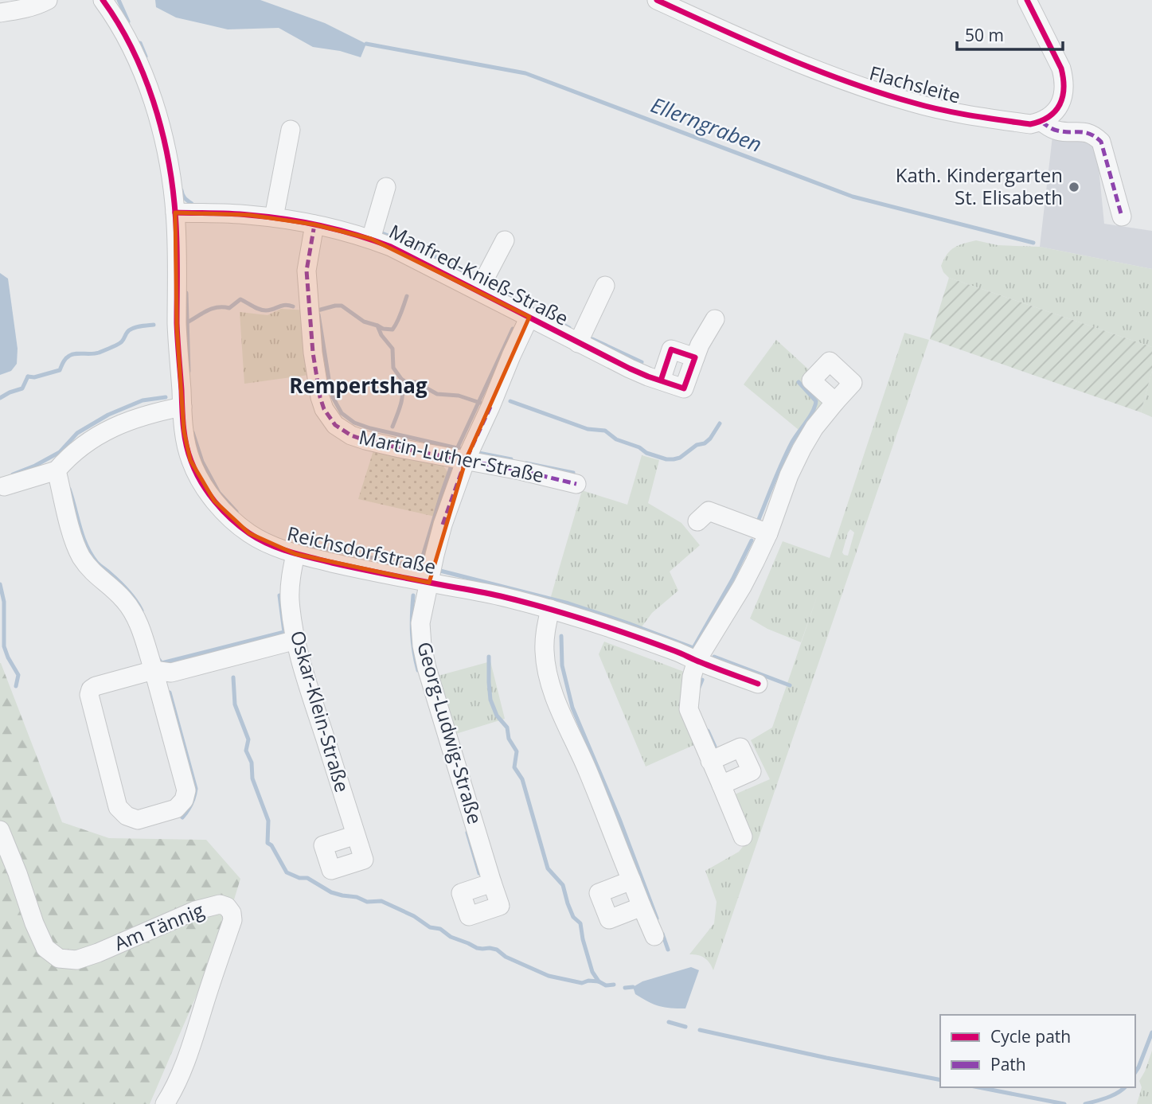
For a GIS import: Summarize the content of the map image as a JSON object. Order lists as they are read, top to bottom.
{
  "streets": {
    "street": [
      "Flachsleite",
      "Manfred-Knieß-Straße",
      "Martin-Luther-Straße",
      "Reichsdorfstraße",
      "Oskar-Klein-Straße",
      "Georg-Ludwig-Straße",
      "Am Tännig"
    ]
  },
  "crossings": [
    ["Manfred-Knieß-Straße", "Martin-Luther-Straße"],
    ["Manfred-Knieß-Straße", "Reichsdorfstraße"],
    ["Manfred-Knieß-Straße", "Georg-Ludwig-Straße"],
    ["Martin-Luther-Straße", "Georg-Ludwig-Straße"],
    ["Reichsdorfstraße", "Oskar-Klein-Straße"],
    ["Reichsdorfstraße", "Georg-Ludwig-Straße"]
  ],
  "districts": ["Rempertshag"],
  "water": ["Ellerngraben"],
  "places": ["Kath. Kindergarten St. Elisabeth"],
  "legend": ["Cycle path", "Path"],
  "scale_bar": "50 m"
}
